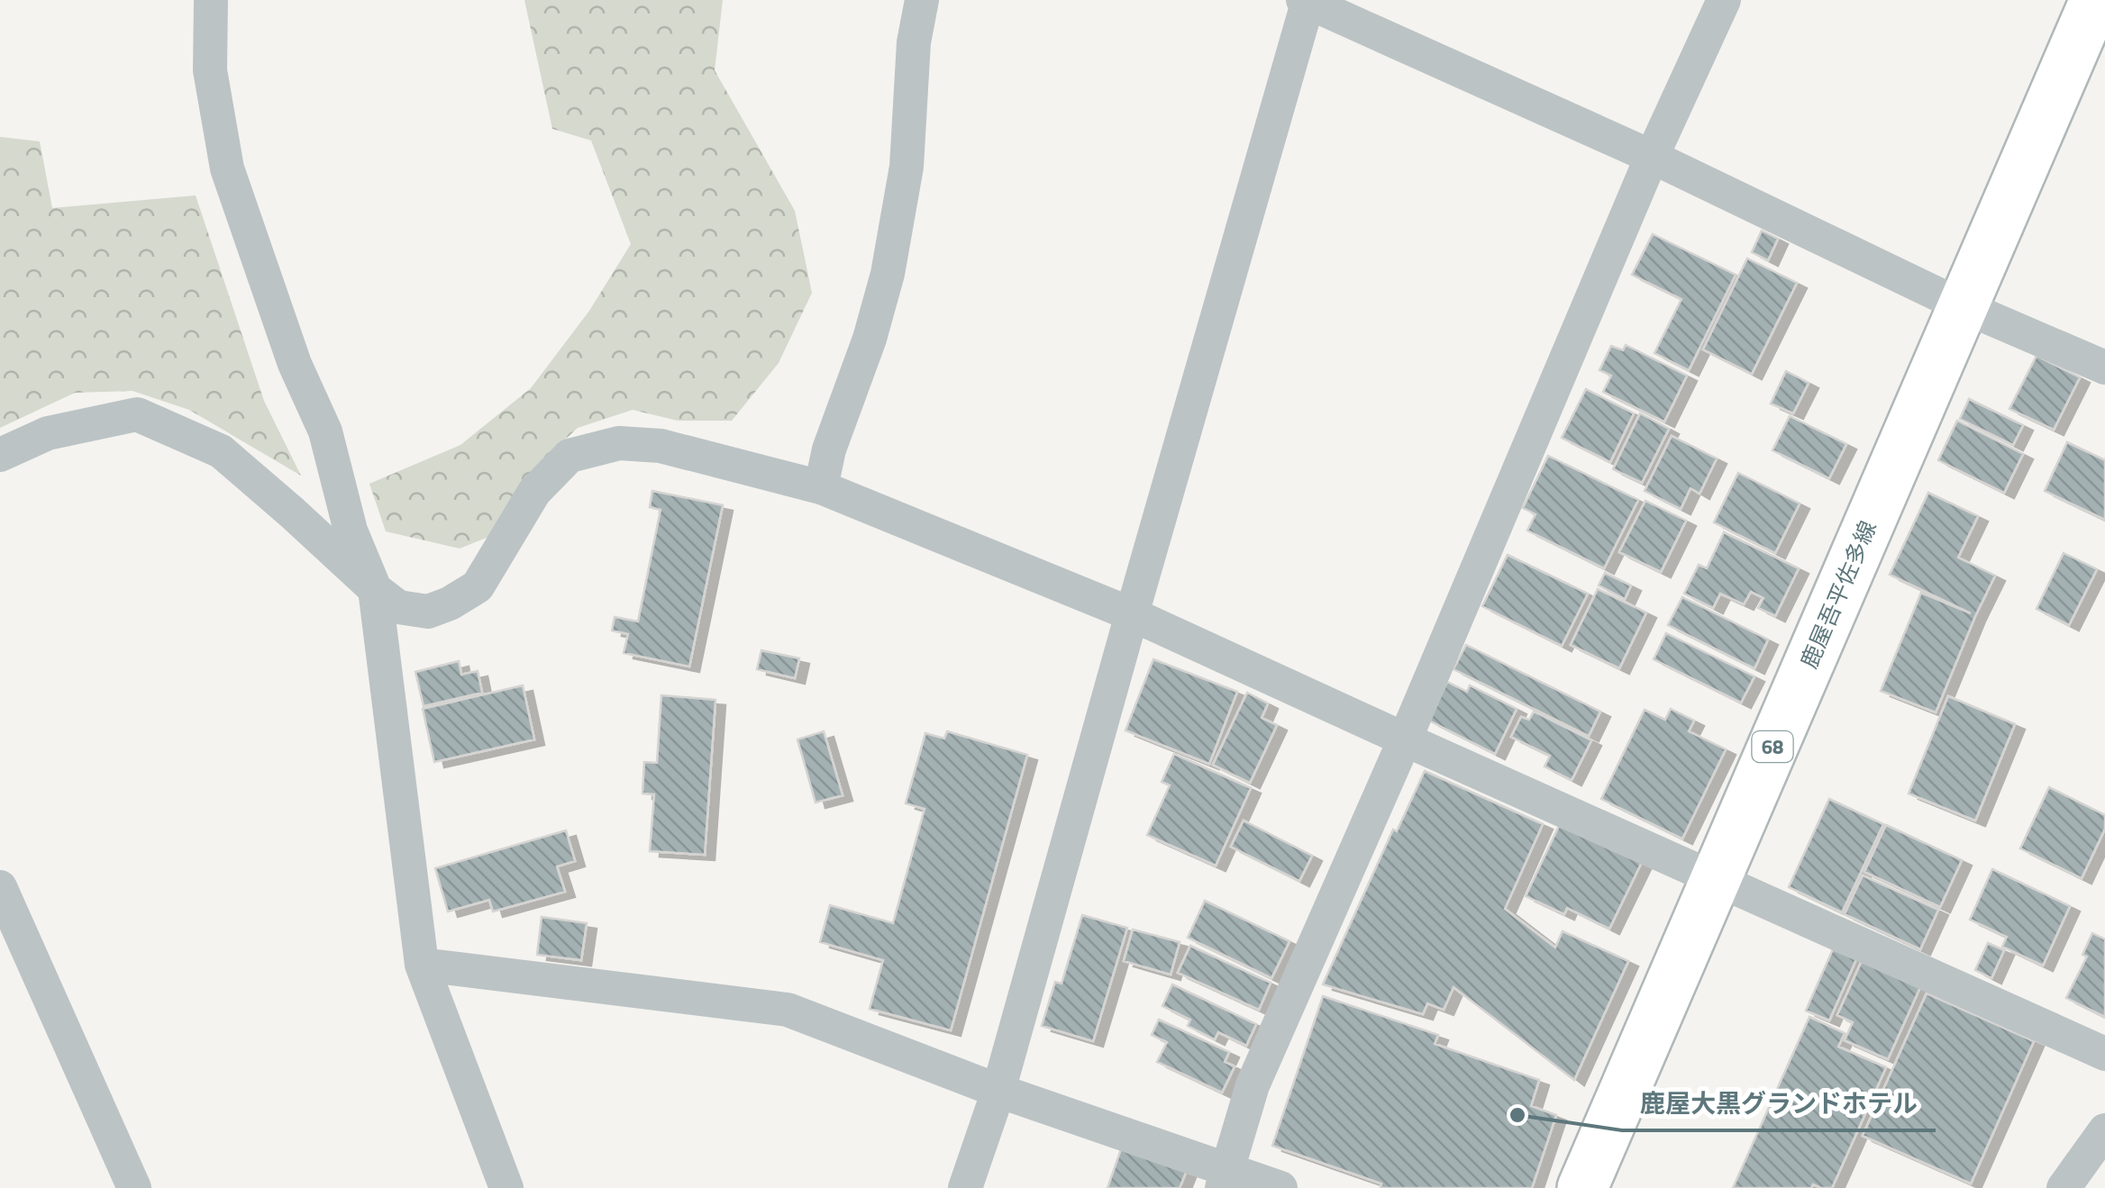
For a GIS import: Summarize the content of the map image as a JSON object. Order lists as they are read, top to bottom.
{
  "streets": {
    "main road": ["鹿屋吾平佐多線", "68"]
  },
  "places": ["鹿屋大黒グランドホテル"]
}
